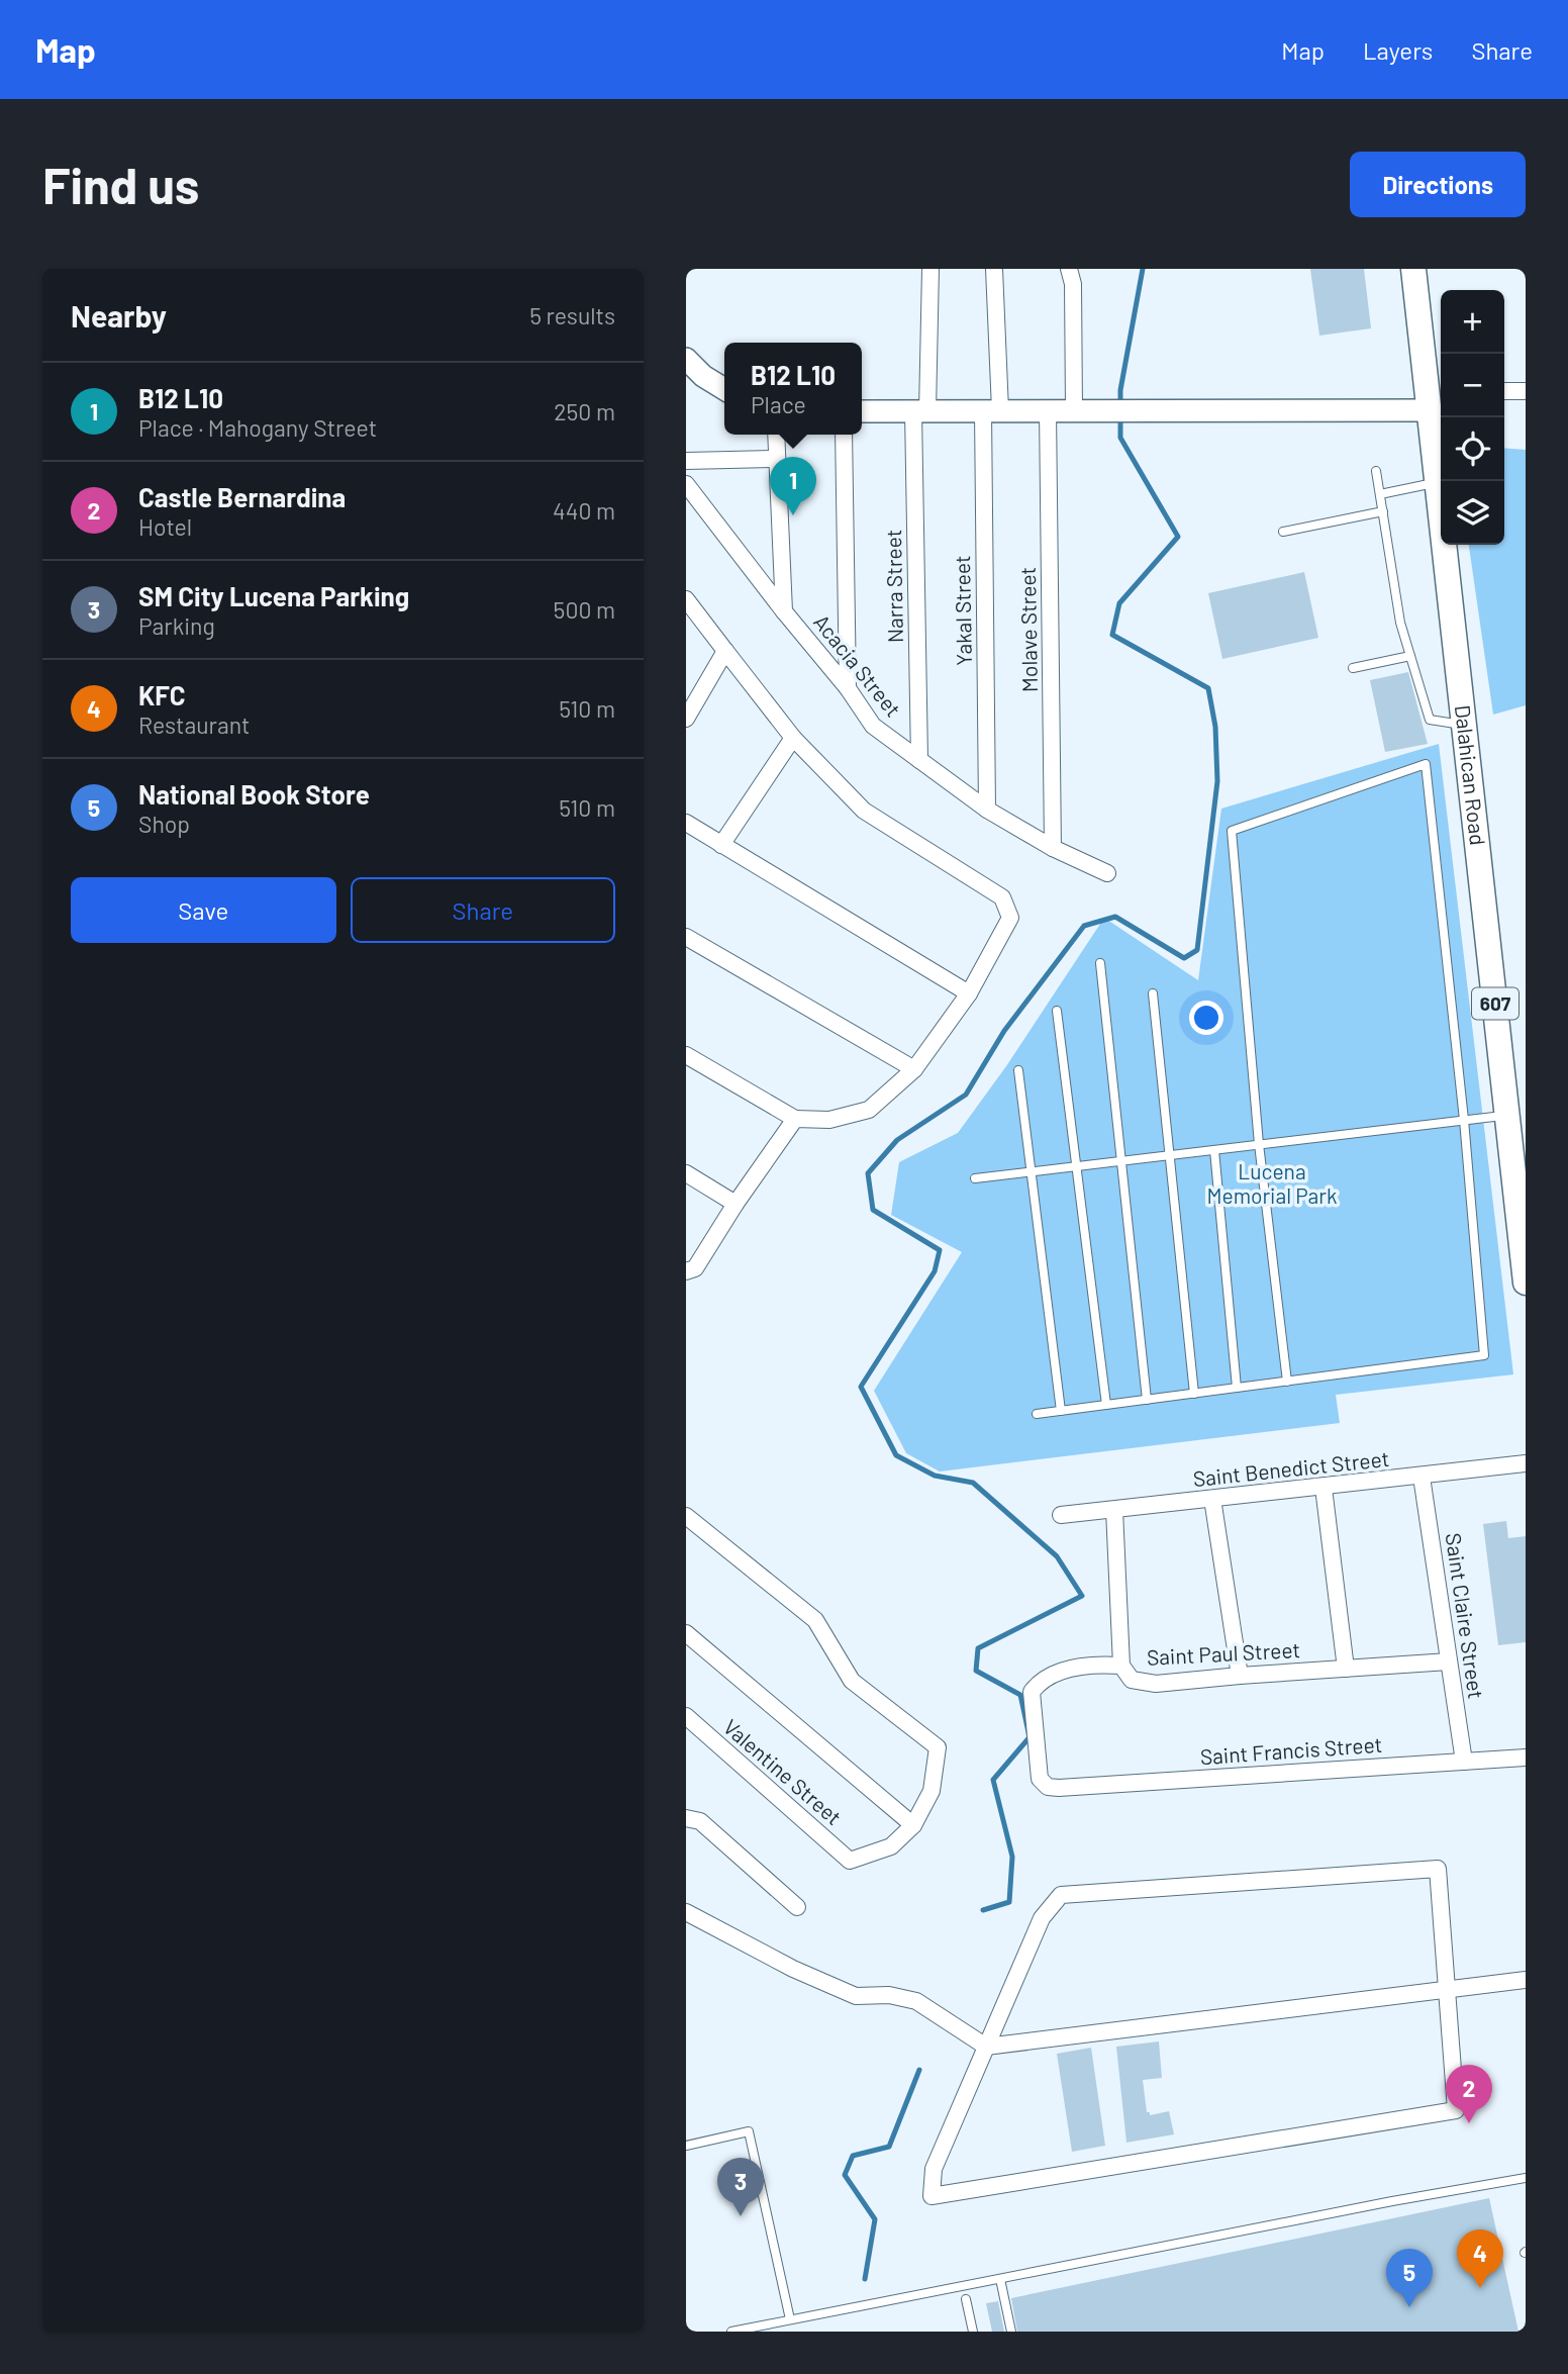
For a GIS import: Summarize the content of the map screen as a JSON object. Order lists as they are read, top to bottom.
{
  "streets": {
    "main road": ["Dalahican Road", "607"],
    "street": [
      "Narra Street",
      "Yakal Street",
      "Molave Street",
      "Acacia Street",
      "Saint Benedict Street",
      "Saint Claire Street",
      "Saint Paul Street",
      "Saint Francis Street",
      "Valentine Street"
    ]
  },
  "crossings": [
    ["Narra Street", "Acacia Street"],
    ["Yakal Street", "Acacia Street"],
    ["Molave Street", "Acacia Street"],
    ["Saint Benedict Street", "Saint Claire Street"],
    ["Saint Benedict Street", "Saint Paul Street"],
    ["Saint Claire Street", "Saint Paul Street"],
    ["Saint Claire Street", "Saint Francis Street"],
    ["Saint Paul Street", "Saint Francis Street"]
  ],
  "parks": ["Lucena Memorial Park"],
  "page": {
    "header": "Map",
    "nav": ["Map", "Layers", "Share"],
    "buttons": [
      "Directions",
      ["Save", "Share"]
    ],
    "title": "Find us",
    "heading": ["Nearby", "5 results"],
    "map_buttons": ["+", "−"],
    "popup": ["B12 L10", "Place"],
    "list": [
      {
        "mark": "1",
        "name": "B12 L10",
        "note": "Place · Mahogany Street",
        "value": "250 m"
      },
      {
        "mark": "2",
        "name": "Castle Bernardina",
        "note": "Hotel",
        "value": "440 m"
      },
      {
        "mark": "3",
        "name": "SM City Lucena Parking",
        "note": "Parking",
        "value": "500 m"
      },
      {
        "mark": "4",
        "name": "KFC",
        "note": "Restaurant",
        "value": "510 m"
      },
      {
        "mark": "5",
        "name": "National Book Store",
        "note": "Shop",
        "value": "510 m"
      }
    ],
    "pins": [
      "1",
      "2",
      "3",
      "4",
      "5"
    ]
  }
}
